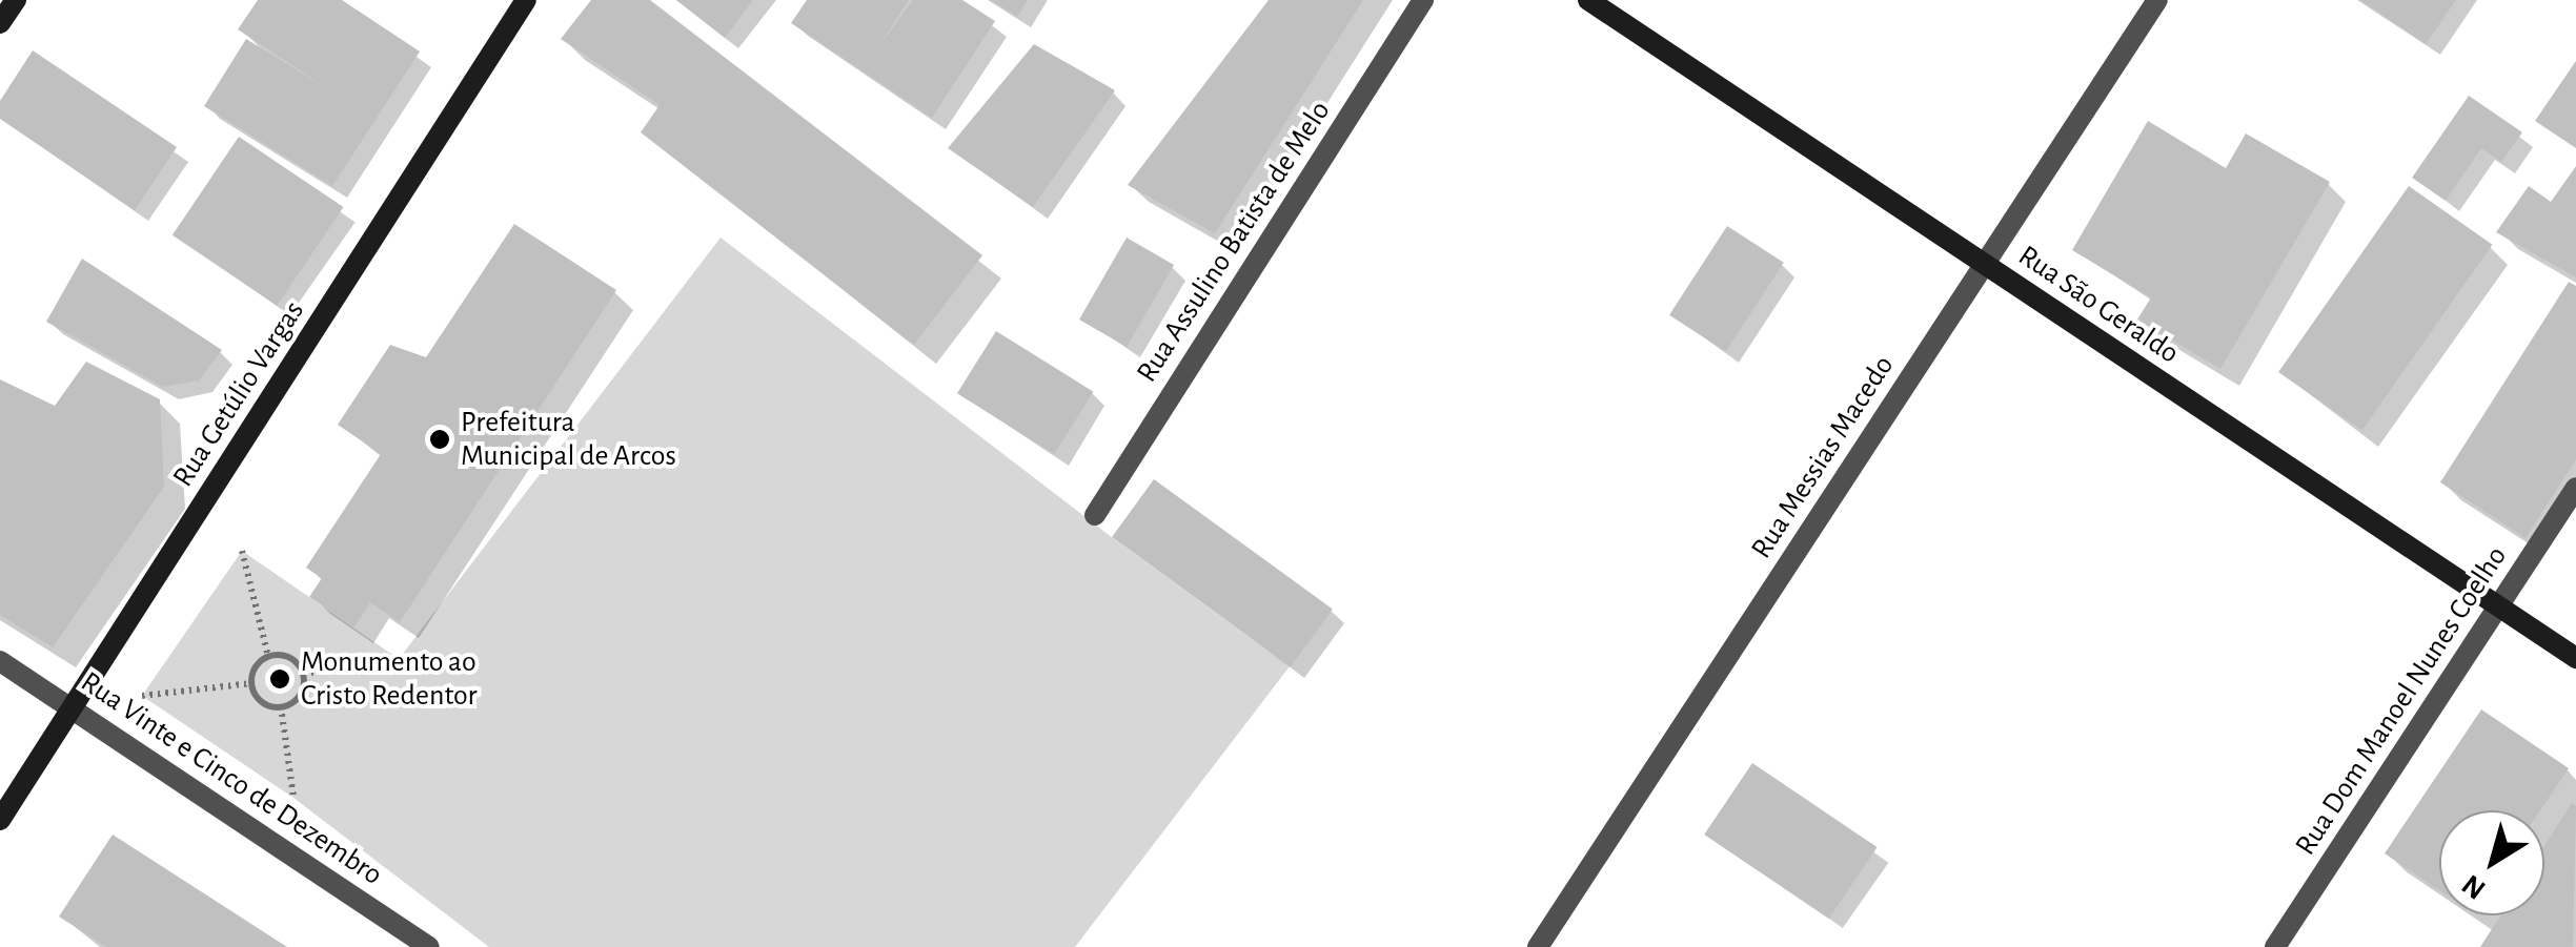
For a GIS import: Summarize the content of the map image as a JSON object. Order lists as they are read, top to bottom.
{
  "streets": {
    "street": [
      "Rua Assulino Batista de Melo",
      "Rua São Geraldo",
      "Rua Getúlio Vargas",
      "Rua Messias Macedo",
      "Rua Dom Manoel Nunes Coelho",
      "Rua Vinte e Cinco de Dezembro"
    ]
  },
  "crossings": [
    ["Rua São Geraldo", "Rua Messias Macedo"],
    ["Rua São Geraldo", "Rua Dom Manoel Nunes Coelho"],
    ["Rua Getúlio Vargas", "Rua Vinte e Cinco de Dezembro"]
  ],
  "places": ["Prefeitura Municipal de Arcos", "Monumento ao Cristo Redentor"],
  "north": "bottom left"
}
